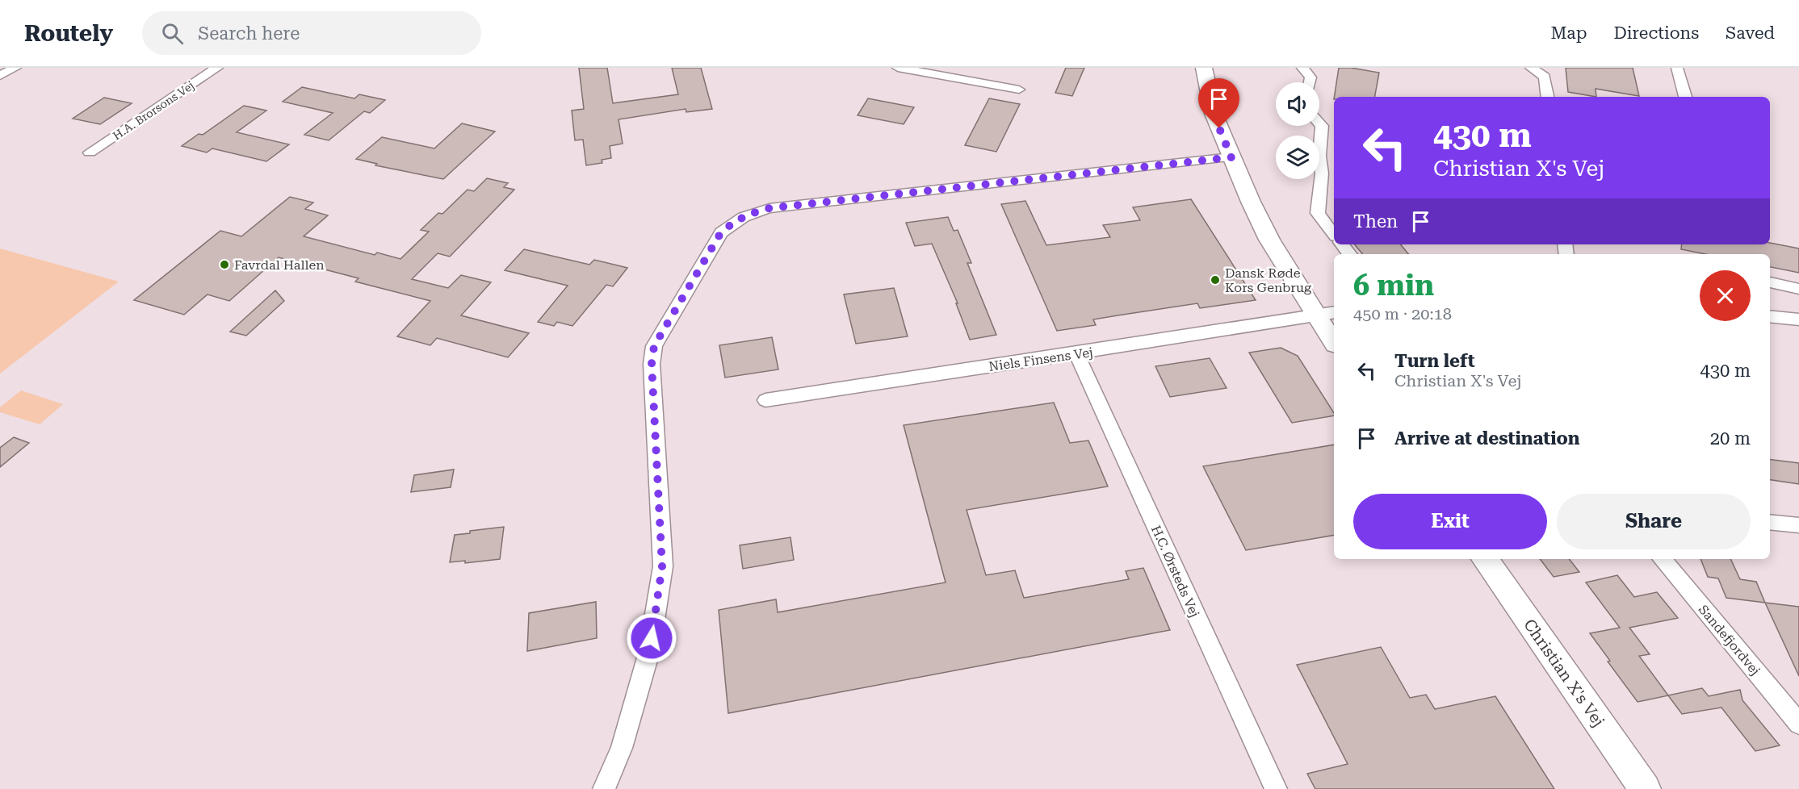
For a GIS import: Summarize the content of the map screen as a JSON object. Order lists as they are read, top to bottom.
{
  "streets": {
    "street": [
      "H.A. Brorsons Vej",
      "Niels Finsens Vej",
      "H.C. Ørsteds Vej",
      "Sandefjordvej",
      "Christian X's Vej"
    ]
  },
  "crossings": [
    ["Niels Finsens Vej", "H.C. Ørsteds Vej"]
  ],
  "places": ["Favrdal Hallen", "Dansk Røde Kors Genbrug"],
  "page": {
    "header": "Routely",
    "search": "Search here",
    "nav": ["Map", "Directions", "Saved"],
    "turn": ["430 m", "Christian X's Vej"],
    "then": "Then",
    "heading": ["6 min", "450 m · 20:18"],
    "list": [
      {
        "name": "Turn left",
        "note": "Christian X's Vej",
        "value": "430 m"
      },
      {
        "name": "Arrive at destination",
        "value": "20 m"
      }
    ],
    "buttons": ["Exit", "Share"]
  }
}
